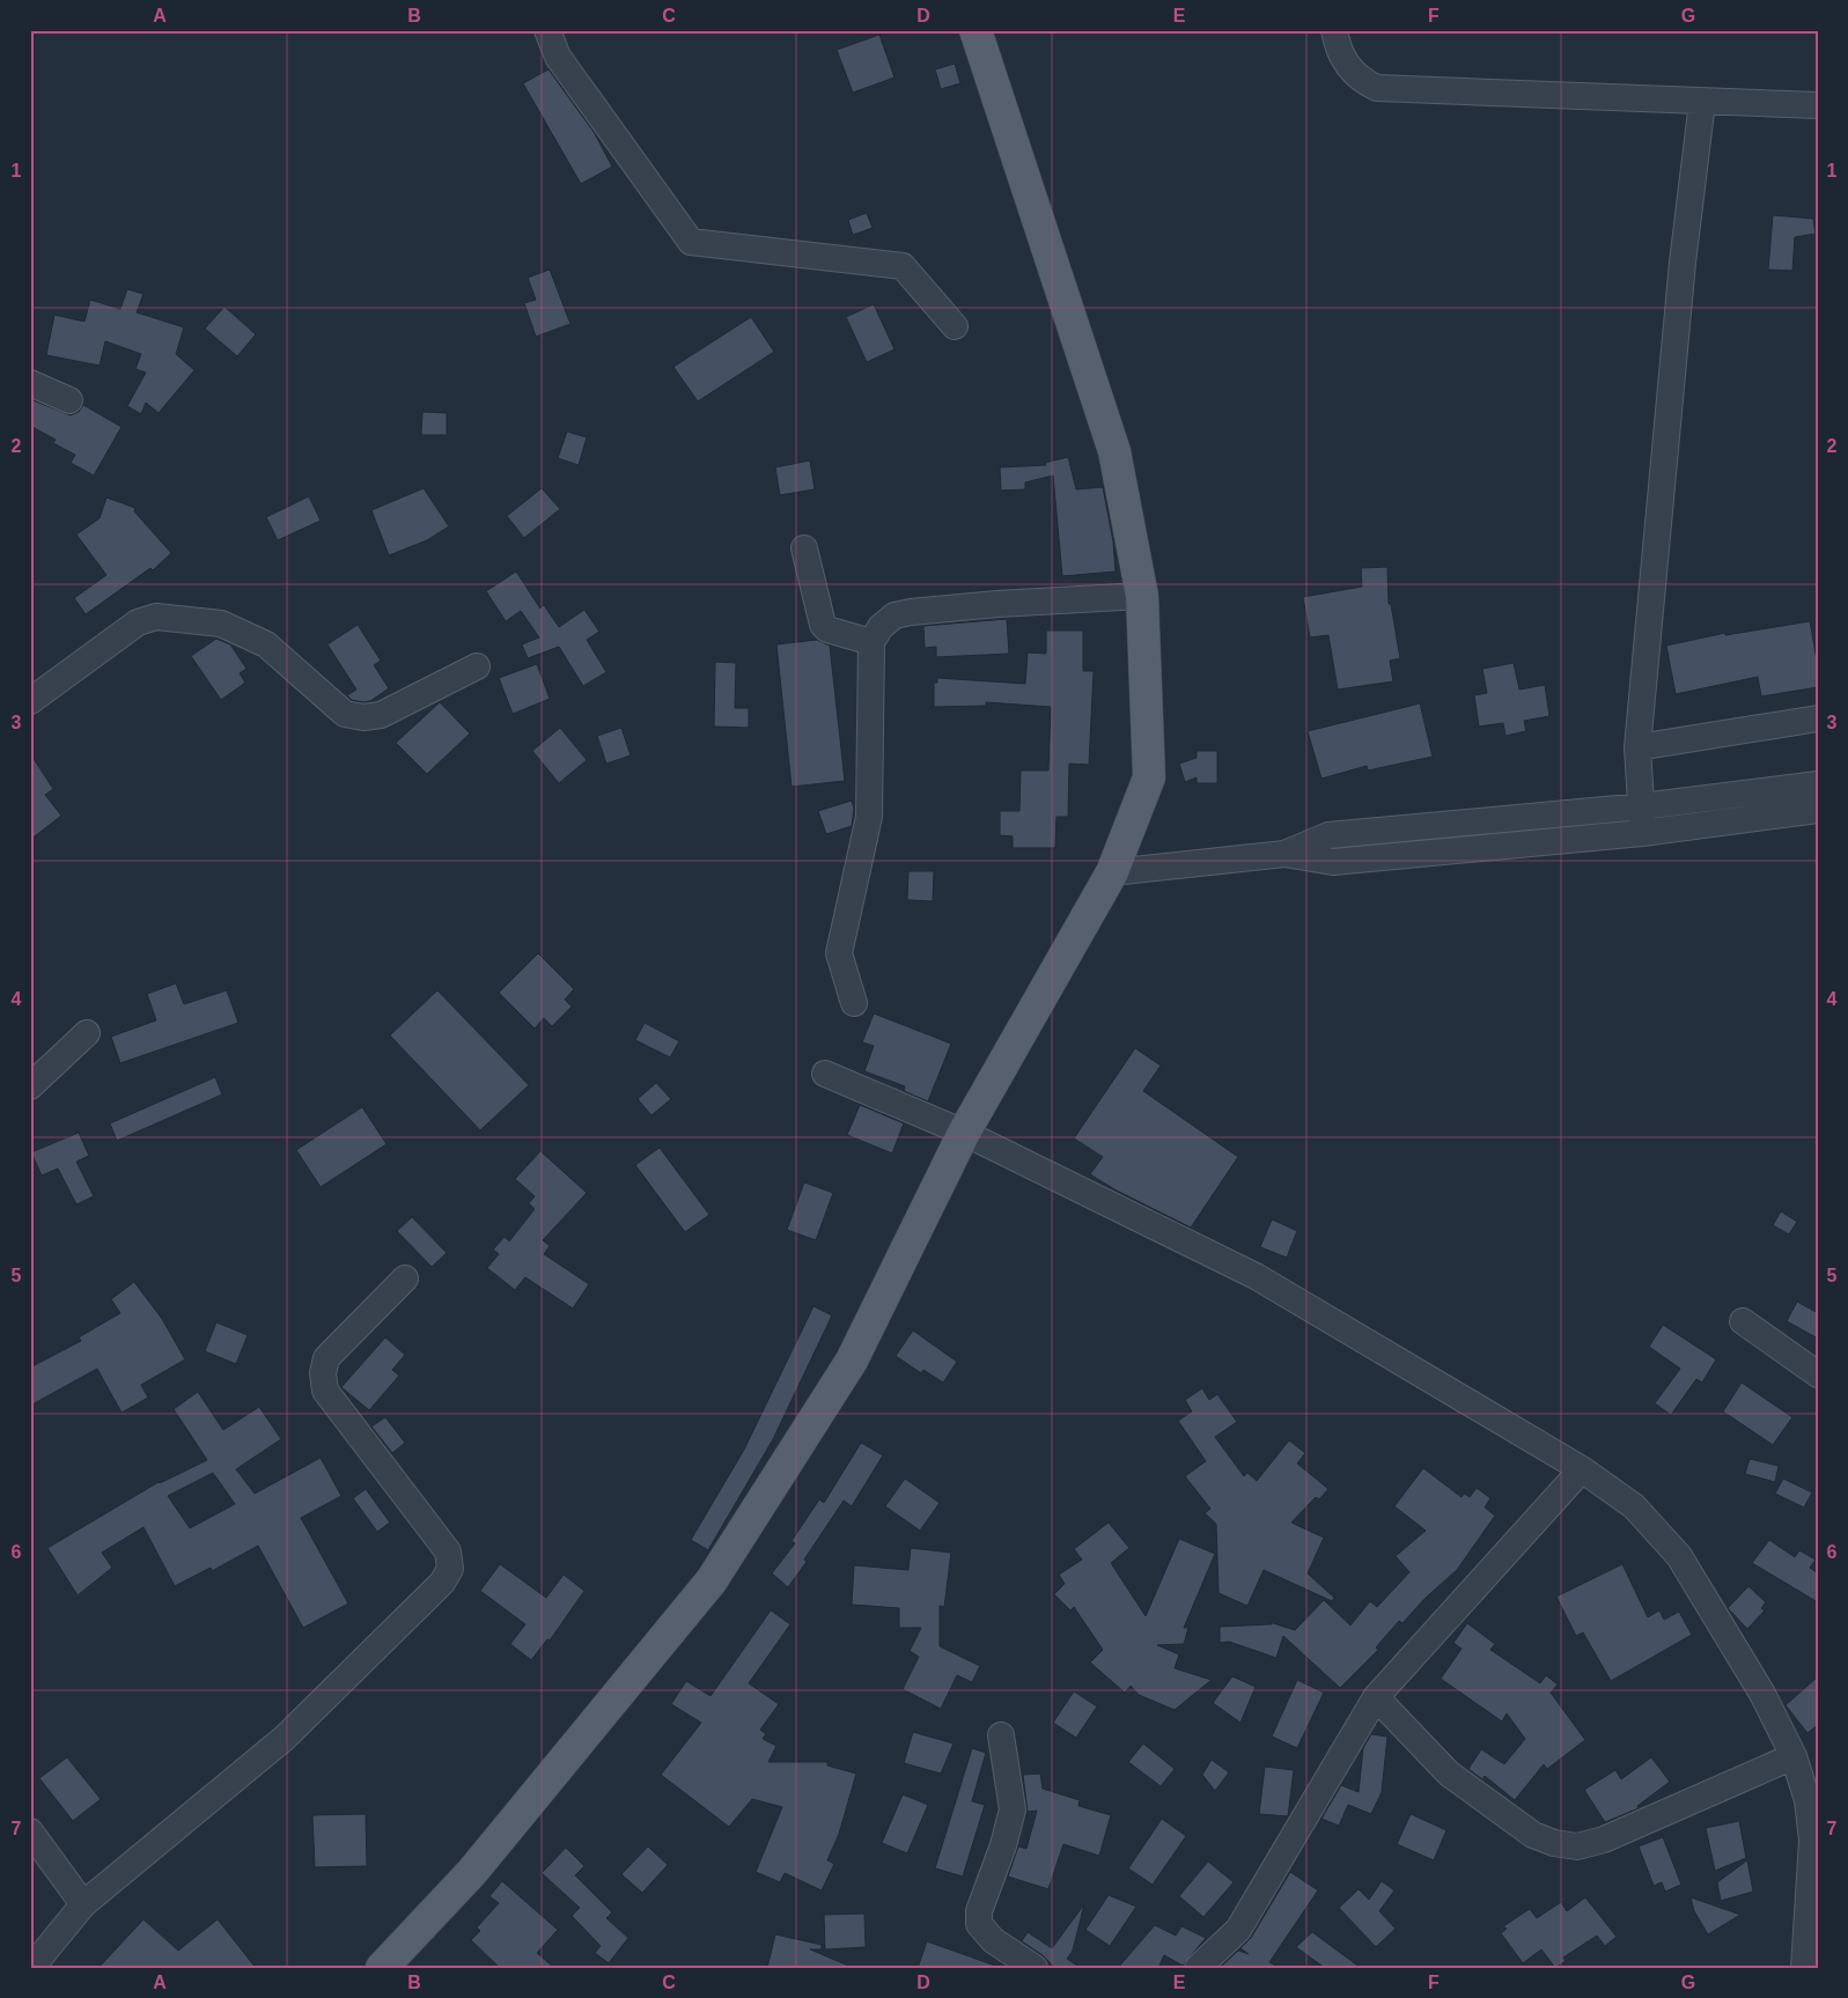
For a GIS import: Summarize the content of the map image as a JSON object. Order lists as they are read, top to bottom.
{
  "grid": {
    "columns": [
      "A",
      "B",
      "C",
      "D",
      "E",
      "F",
      "G"
    ],
    "rows": [
      "1",
      "2",
      "3",
      "4",
      "5",
      "6",
      "7"
    ]
  }
}
